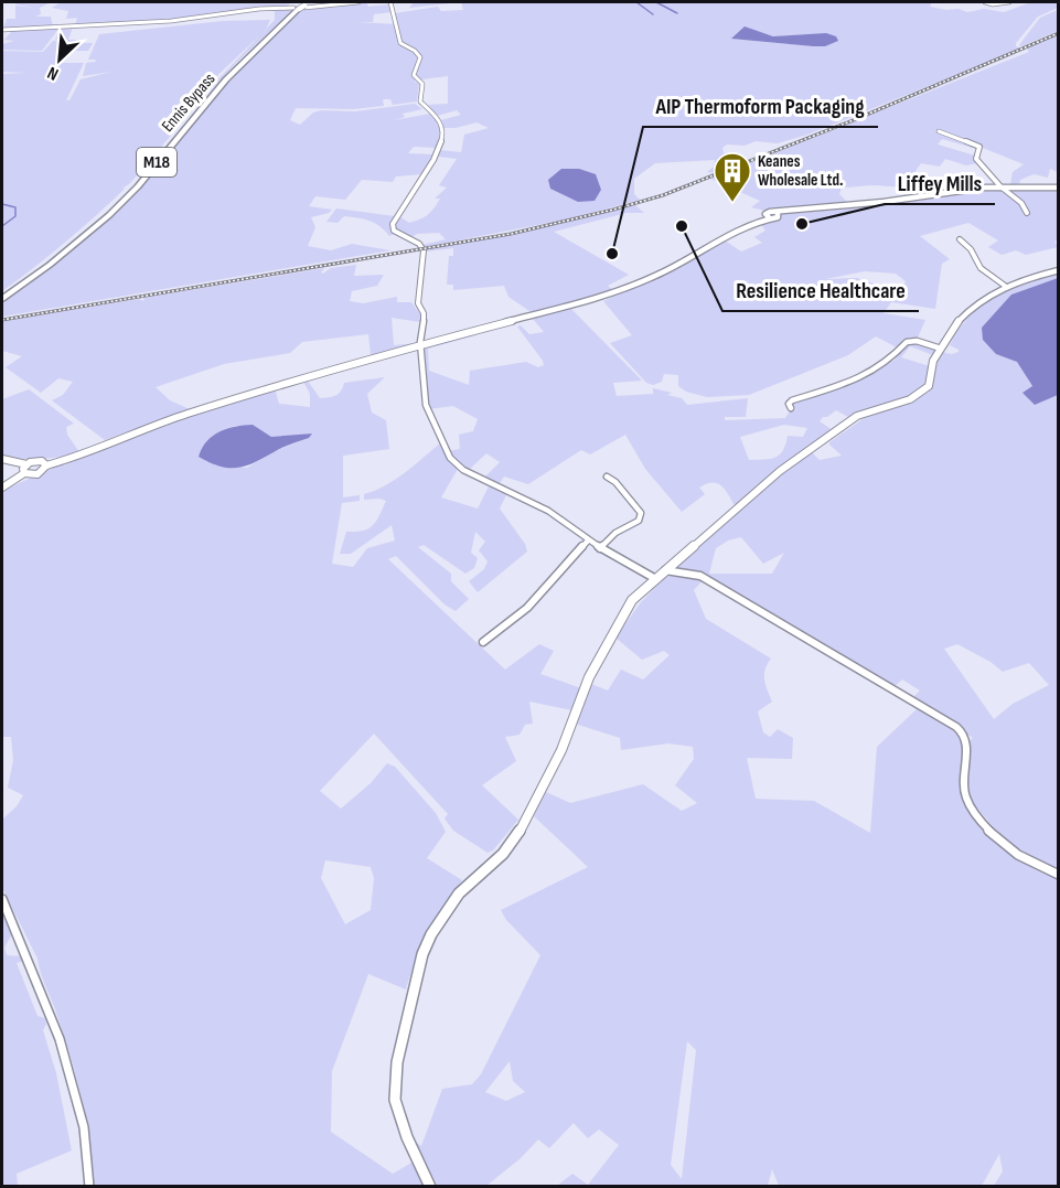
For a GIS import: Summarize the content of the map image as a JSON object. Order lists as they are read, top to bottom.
{
  "streets": {
    "highway": ["Ennis Bypass", "M18"]
  },
  "places": {
    "building": ["Keanes Wholesale Ltd."],
    "other": ["Liffey Mills", "Resilience Healthcare", "AIP Thermoform Packaging"]
  },
  "north": "bottom left"
}
